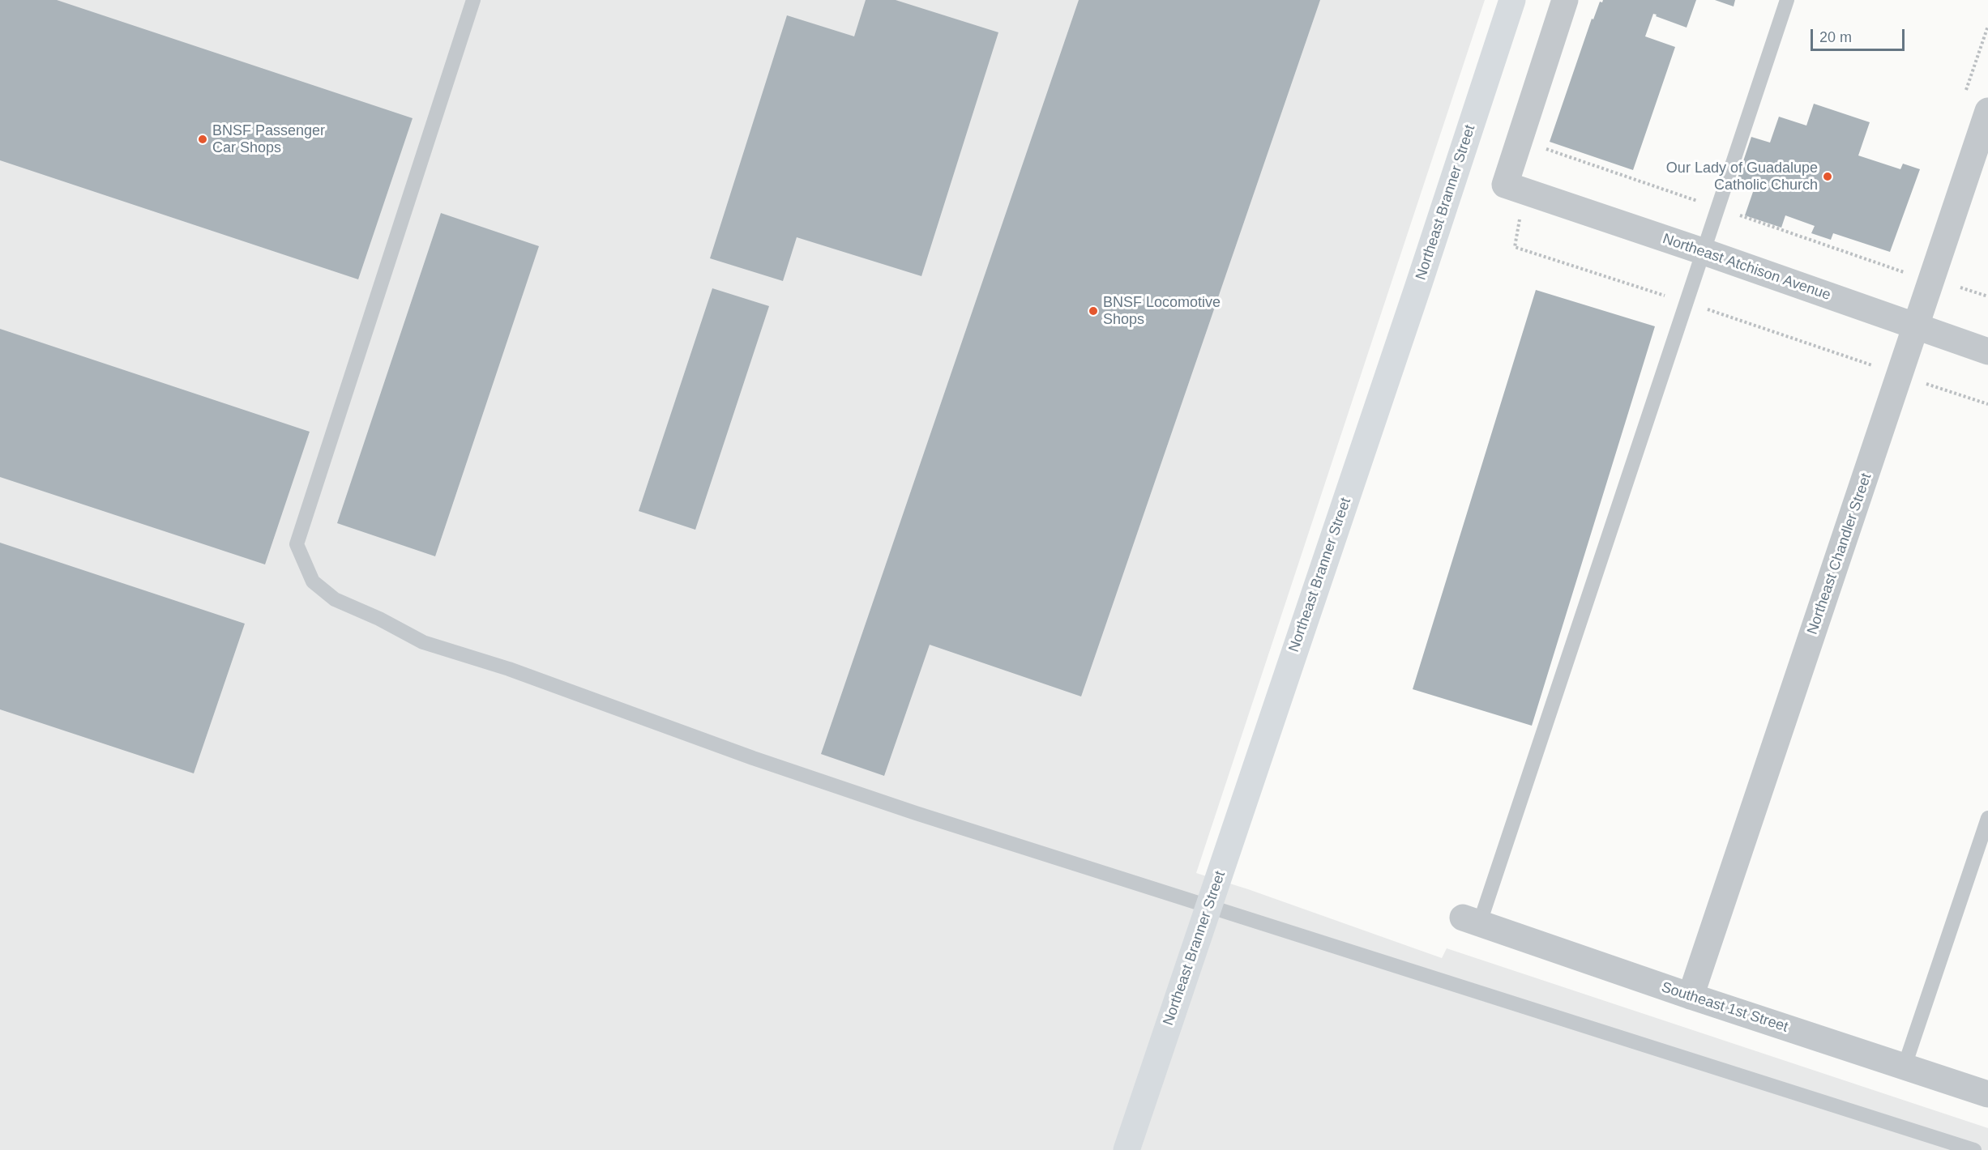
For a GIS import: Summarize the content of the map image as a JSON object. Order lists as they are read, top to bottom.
{
  "streets": {
    "main road": ["Northeast Branner Street"],
    "street": ["Northeast Atchison Avenue", "Northeast Chandler Street", "Southeast 1st Street"]
  },
  "crossings": [
    ["Northeast Atchison Avenue", "Northeast Chandler Street"],
    ["Northeast Chandler Street", "Southeast 1st Street"]
  ],
  "places": ["BNSF Passenger Car Shops", "Our Lady of Guadalupe Catholic Church", "BNSF Locomotive Shops"],
  "scale_bar": "20 m"
}
